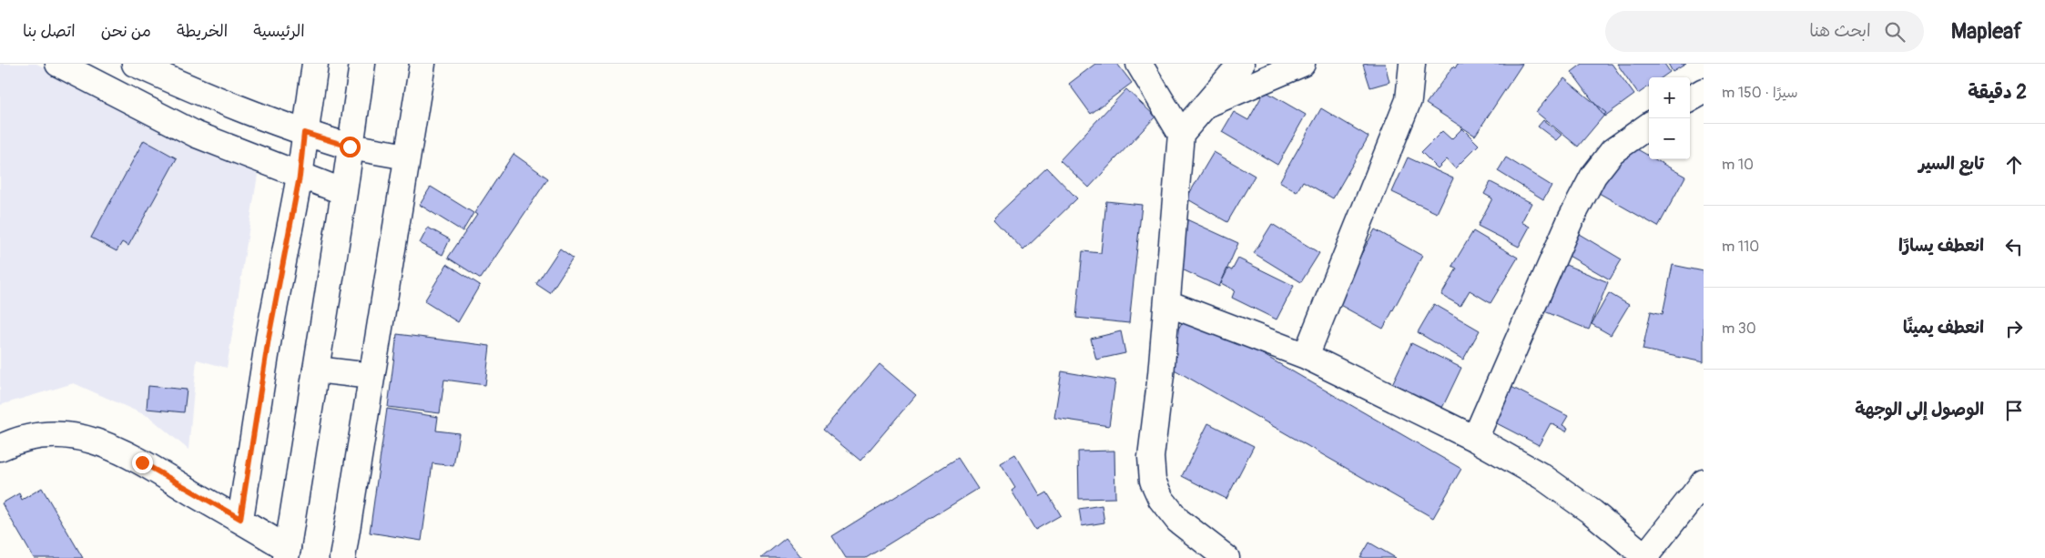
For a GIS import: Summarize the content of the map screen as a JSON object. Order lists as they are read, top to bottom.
{
  "page": {
    "header": "Mapleaf",
    "search": "ابحث هنا",
    "nav": [
      "الرئيسية",
      "الخريطة",
      "من نحن",
      "اتصل بنا"
    ],
    "heading": ["2 دقيقة", "سيرًا · 150 m"],
    "map_buttons": ["+", "−"],
    "list": [
      ["تابع السير", "10 m"],
      ["انعطف يسارًا", "110 m"],
      ["انعطف يمينًا", "30 m"],
      "الوصول إلى الوجهة"
    ]
  }
}
